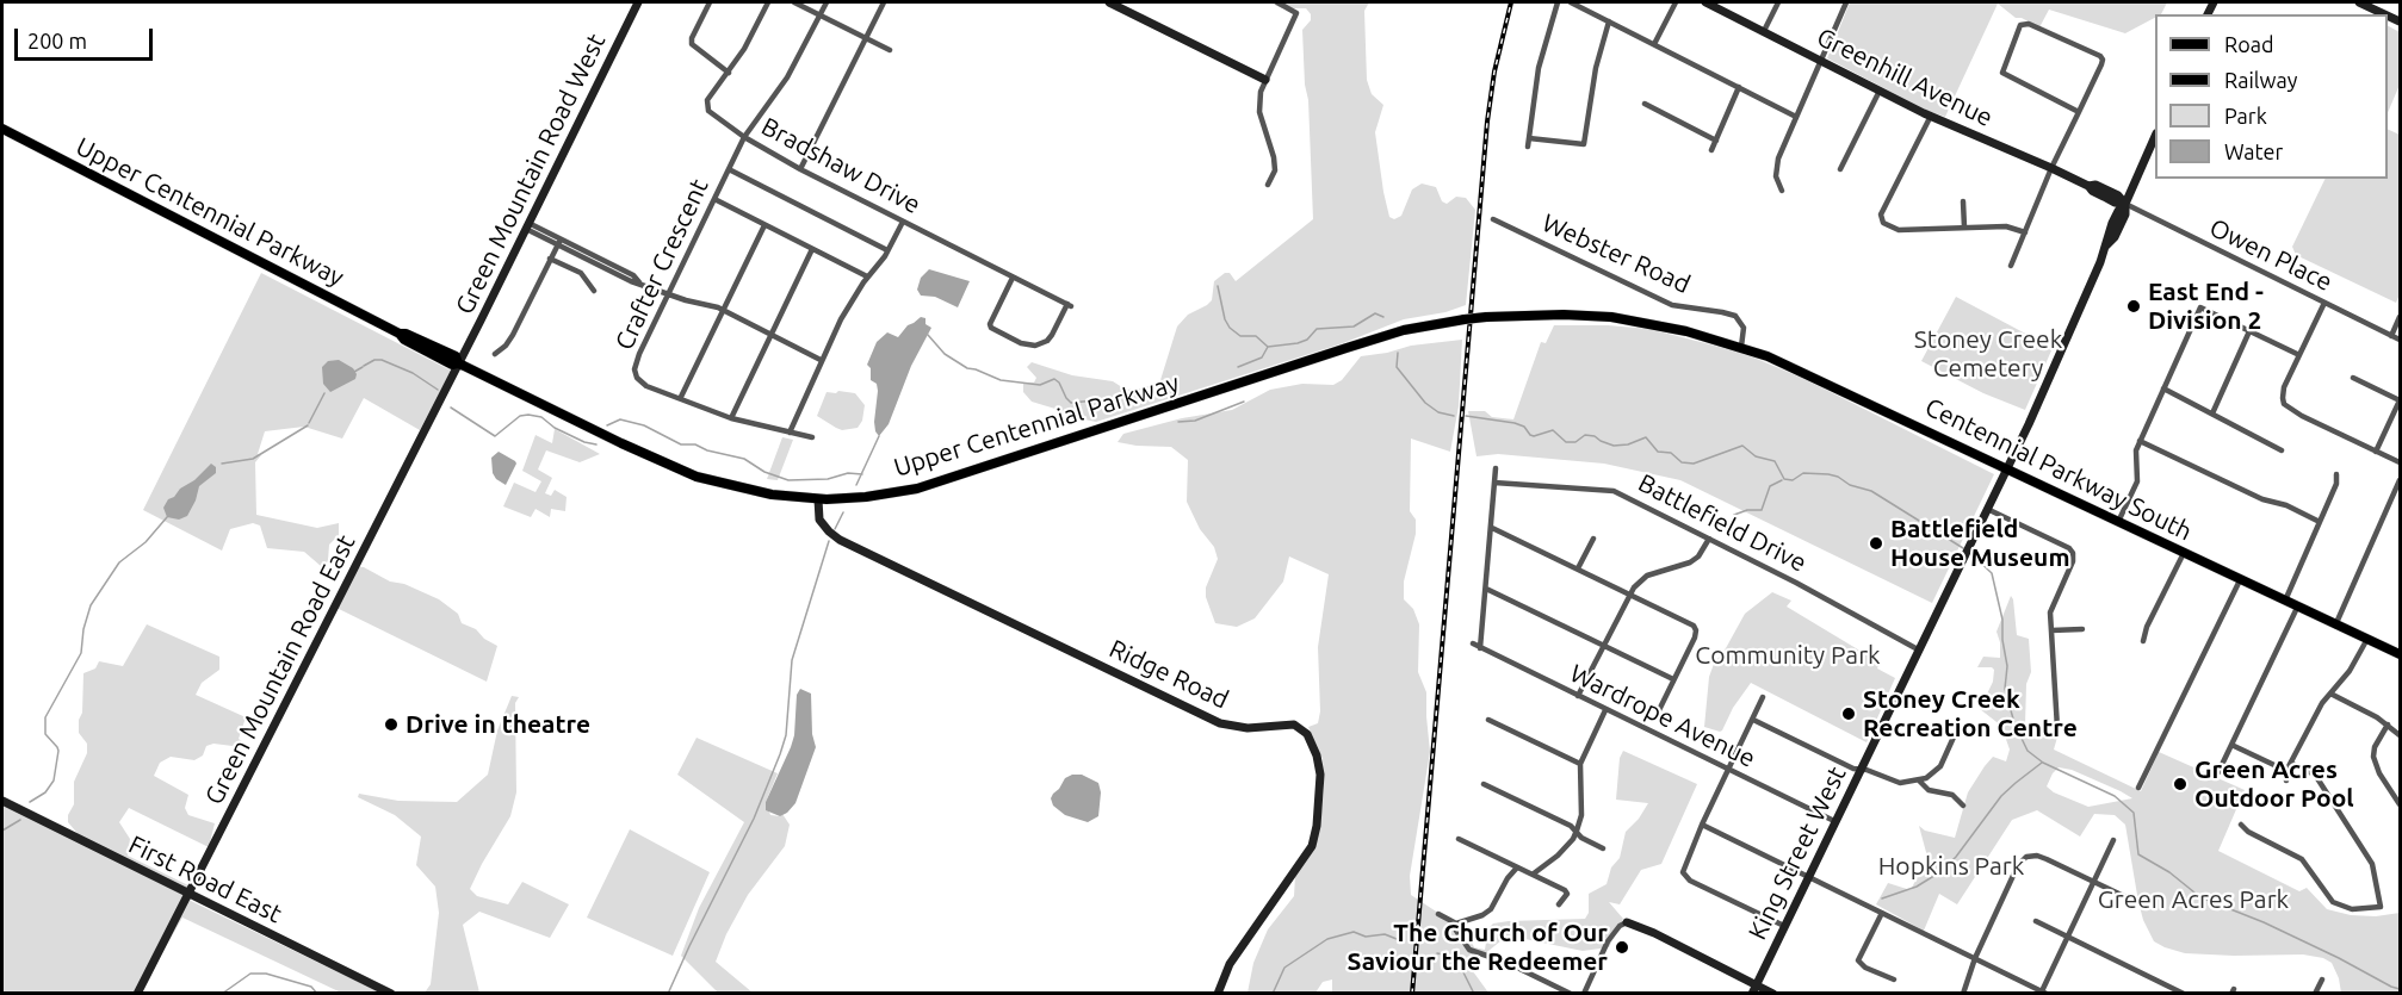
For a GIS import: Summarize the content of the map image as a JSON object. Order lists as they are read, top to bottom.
{
  "streets": {
    "main road": ["Upper Centennial Parkway", "Centennial Parkway South"],
    "street": [
      "Greenhill Avenue",
      "Bradshaw Drive",
      "Green Mountain Road West",
      "Webster Road",
      "Owen Place",
      "Crafter Crescent",
      "Battlefield Drive",
      "Green Mountain Road East",
      "Ridge Road",
      "Wardrope Avenue",
      "King Street West",
      "First Road East"
    ]
  },
  "crossings": [
    ["Greenhill Avenue", "Owen Place"],
    ["Greenhill Avenue", "King Street West"],
    ["Bradshaw Drive", "Crafter Crescent"],
    ["Green Mountain Road West", "Upper Centennial Parkway"],
    ["Green Mountain Road West", "Green Mountain Road East"],
    ["Upper Centennial Parkway", "Centennial Parkway South"],
    ["Upper Centennial Parkway", "Green Mountain Road East"],
    ["Upper Centennial Parkway", "Ridge Road"],
    ["Webster Road", "Centennial Parkway South"],
    ["Owen Place", "King Street West"],
    ["Centennial Parkway South", "King Street West"],
    ["Battlefield Drive", "King Street West"],
    ["Green Mountain Road East", "First Road East"],
    ["Wardrope Avenue", "King Street West"]
  ],
  "parks": [
    "Stoney Creek Cemetery",
    "Community Park",
    "Hopkins Park",
    "Green Acres Park"
  ],
  "places": [
    "East End - Division 2",
    "Battlefield House Museum",
    "Stoney Creek Recreation Centre",
    "Drive in theatre",
    "Green Acres Outdoor Pool",
    "The Church of Our Saviour the Redeemer"
  ],
  "legend": [
    "Road",
    "Railway",
    "Park",
    "Water"
  ],
  "scale_bar": "200 m"
}
